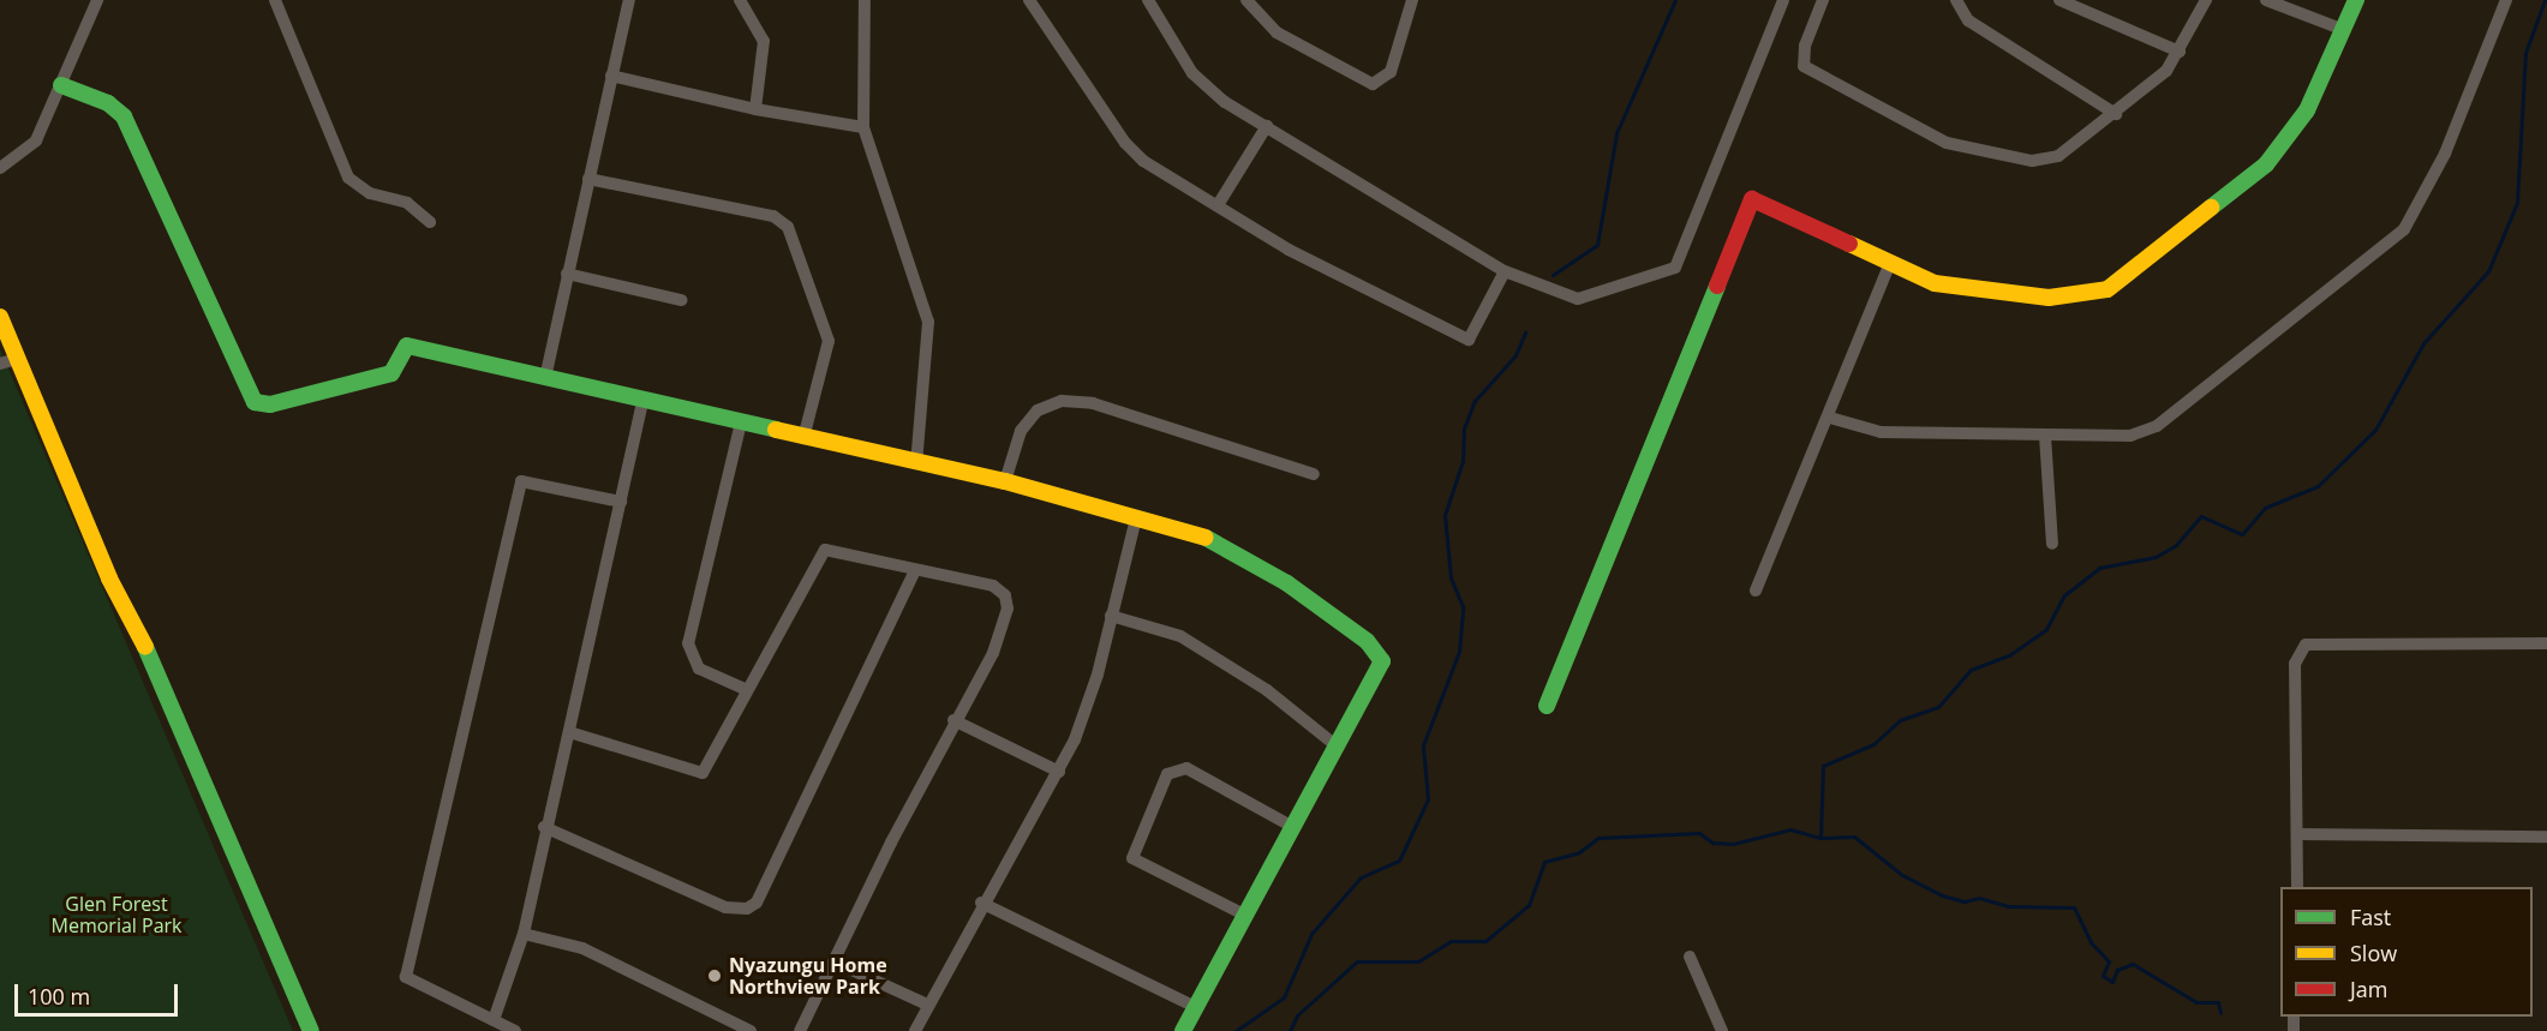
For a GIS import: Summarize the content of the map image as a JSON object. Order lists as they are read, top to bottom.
{
  "parks": ["Glen Forest Memorial Park"],
  "places": ["Nyazungu Home Northview Park"],
  "legend": ["Fast", "Slow", "Jam"],
  "scale_bar": "100 m"
}
